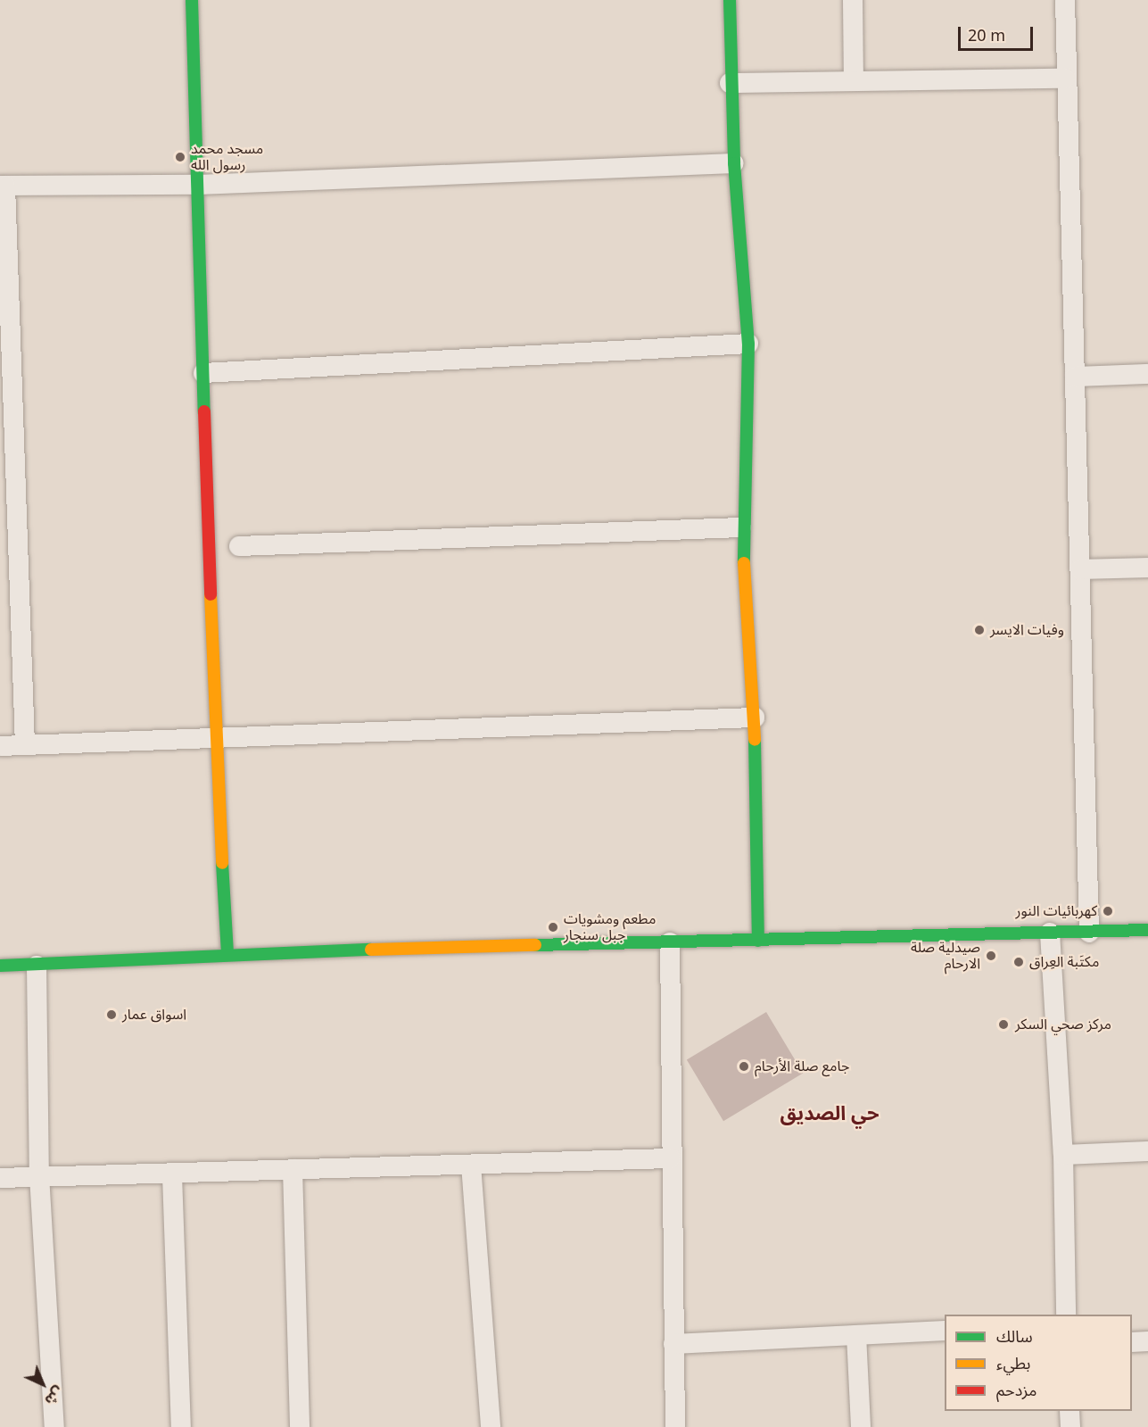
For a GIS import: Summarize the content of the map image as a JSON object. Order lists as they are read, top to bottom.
{
  "districts": ["حي الصديق"],
  "places": [
    "مسجد محمد رسول الله",
    "وفيات الايسر",
    "كهربائيات النور",
    "مطعم ومشويات جبل سنجار",
    "صيدلية صلة الارحام",
    "مكتَبة العِراق",
    "اسواق عمار",
    "مركز صحي السكر",
    "جامع صلة الأرحام"
  ],
  "legend": ["سالك", "بطيء", "مزدحم"],
  "scale_bar": "20 m",
  "north": "bottom right"
}
